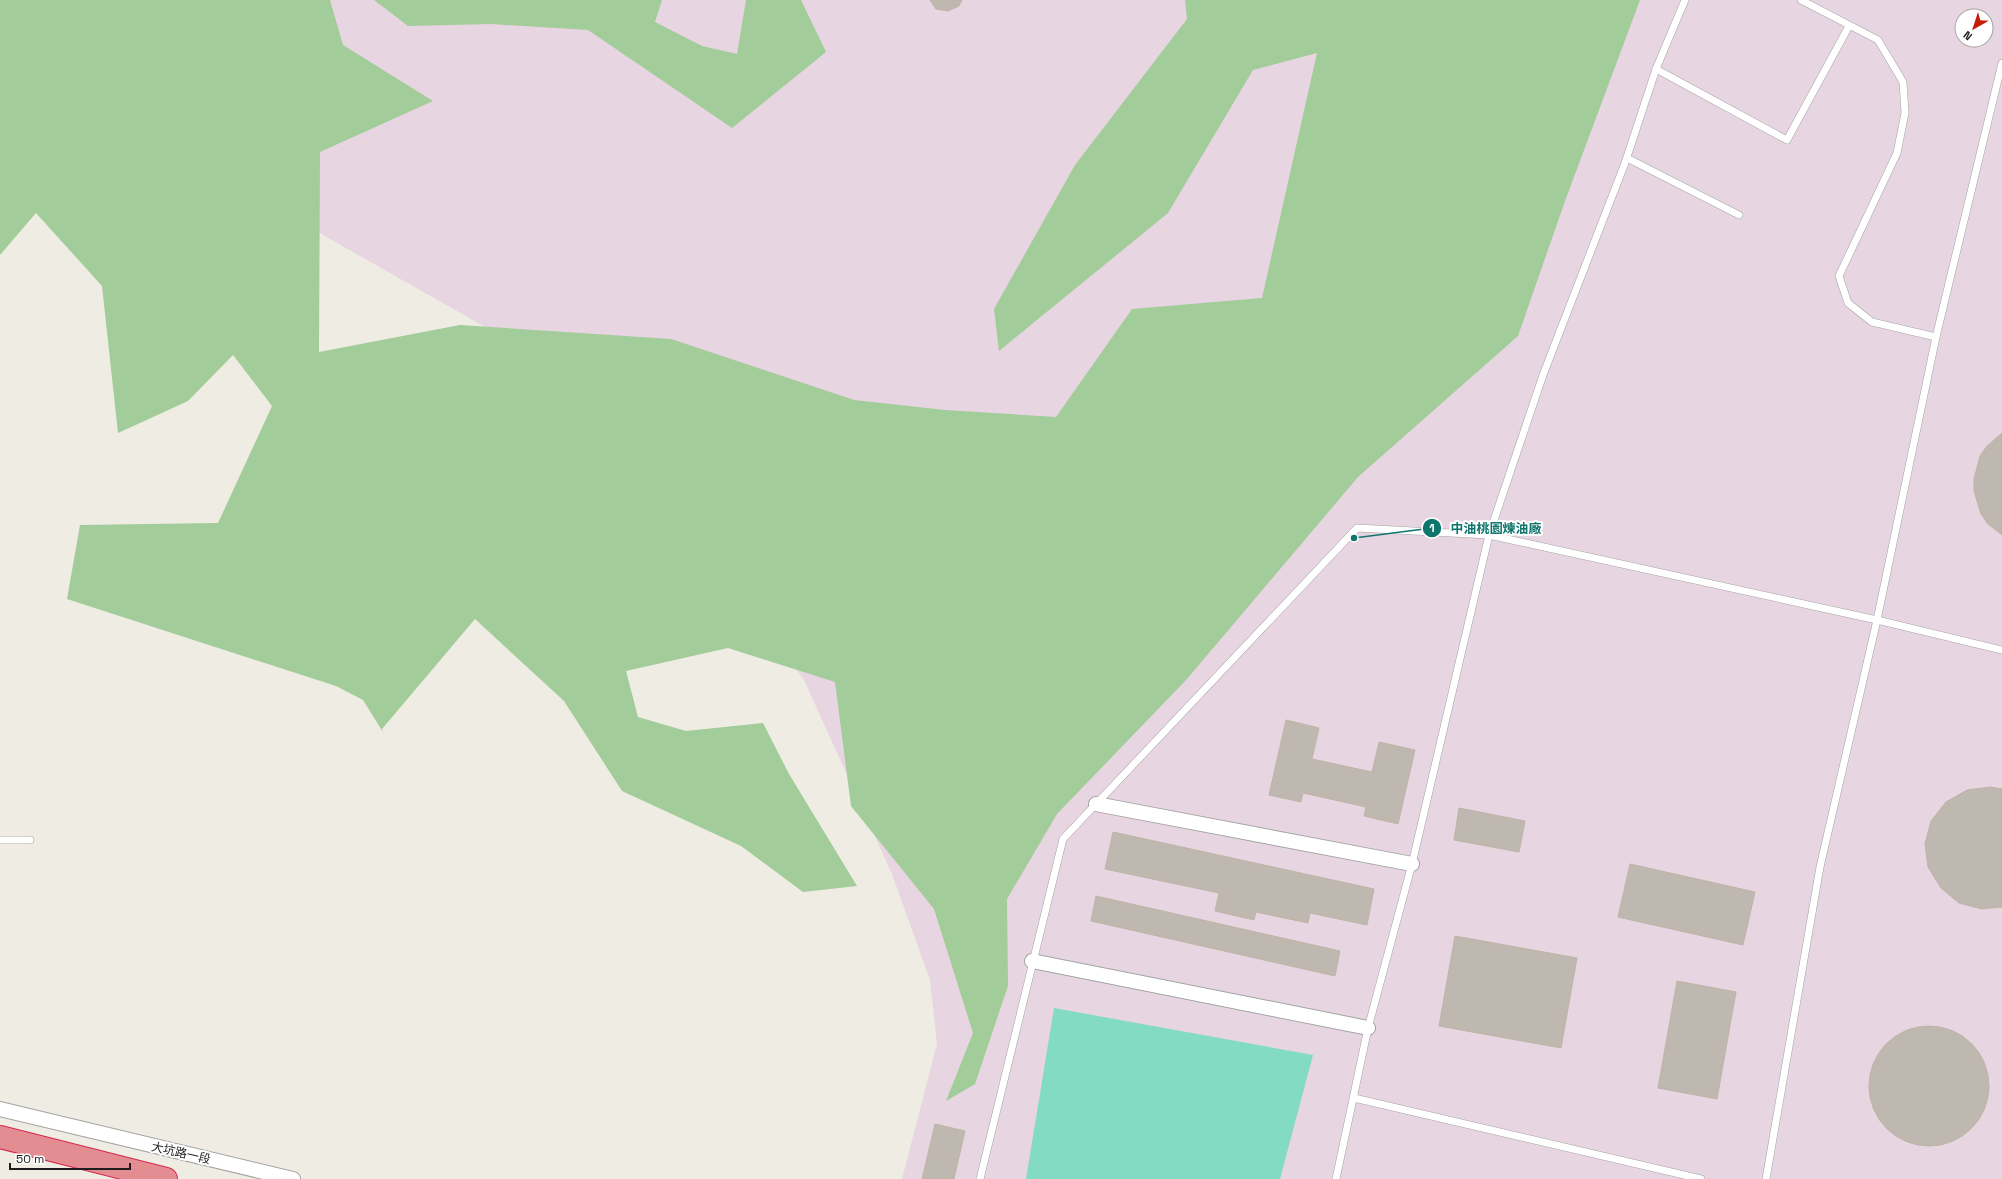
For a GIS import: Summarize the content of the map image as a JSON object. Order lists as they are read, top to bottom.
{
  "streets": {
    "street": ["大坑路一段"]
  },
  "places": ["中油桃園煉油廠"],
  "scale_bar": "50 m",
  "north": "bottom left"
}
